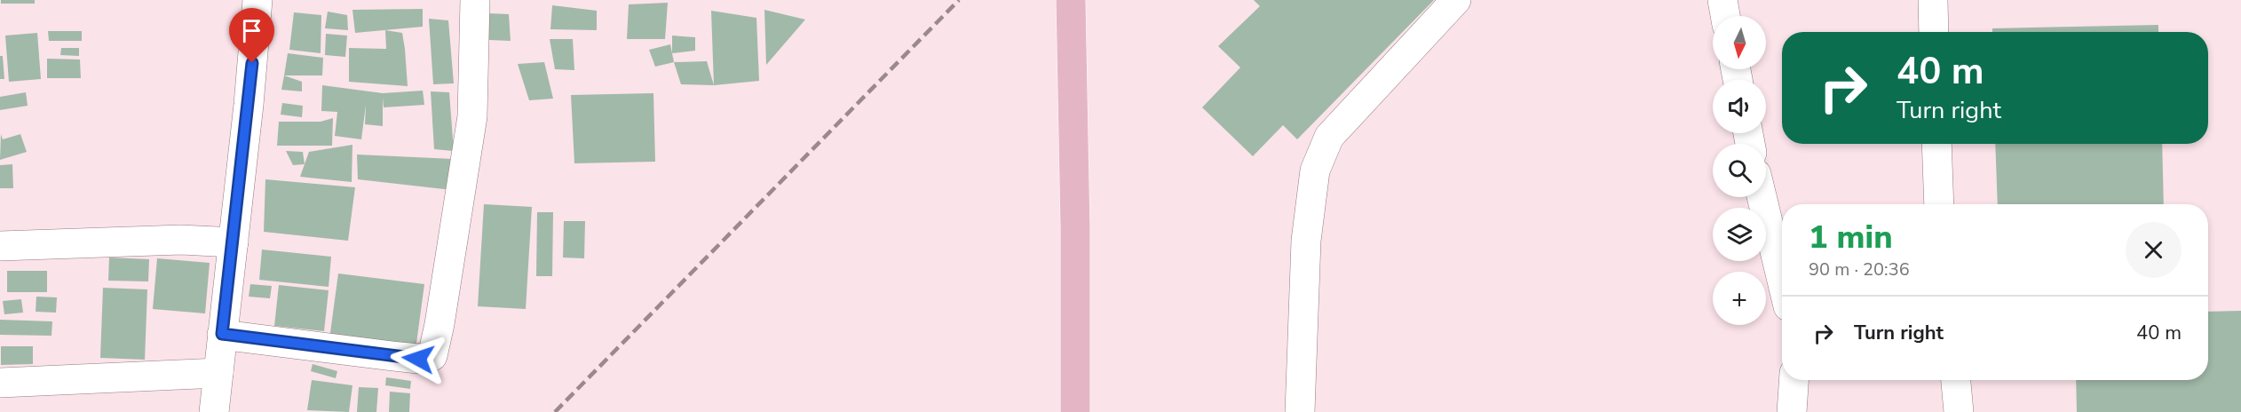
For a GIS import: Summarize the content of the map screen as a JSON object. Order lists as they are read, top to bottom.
{
  "north": "bottom",
  "page": {
    "map_buttons": "+",
    "turn": ["40 m", "Turn right"],
    "heading": ["1 min", "90 m · 20:36"],
    "list": [
      {
        "name": "Turn right",
        "value": "40 m"
      }
    ]
  }
}
